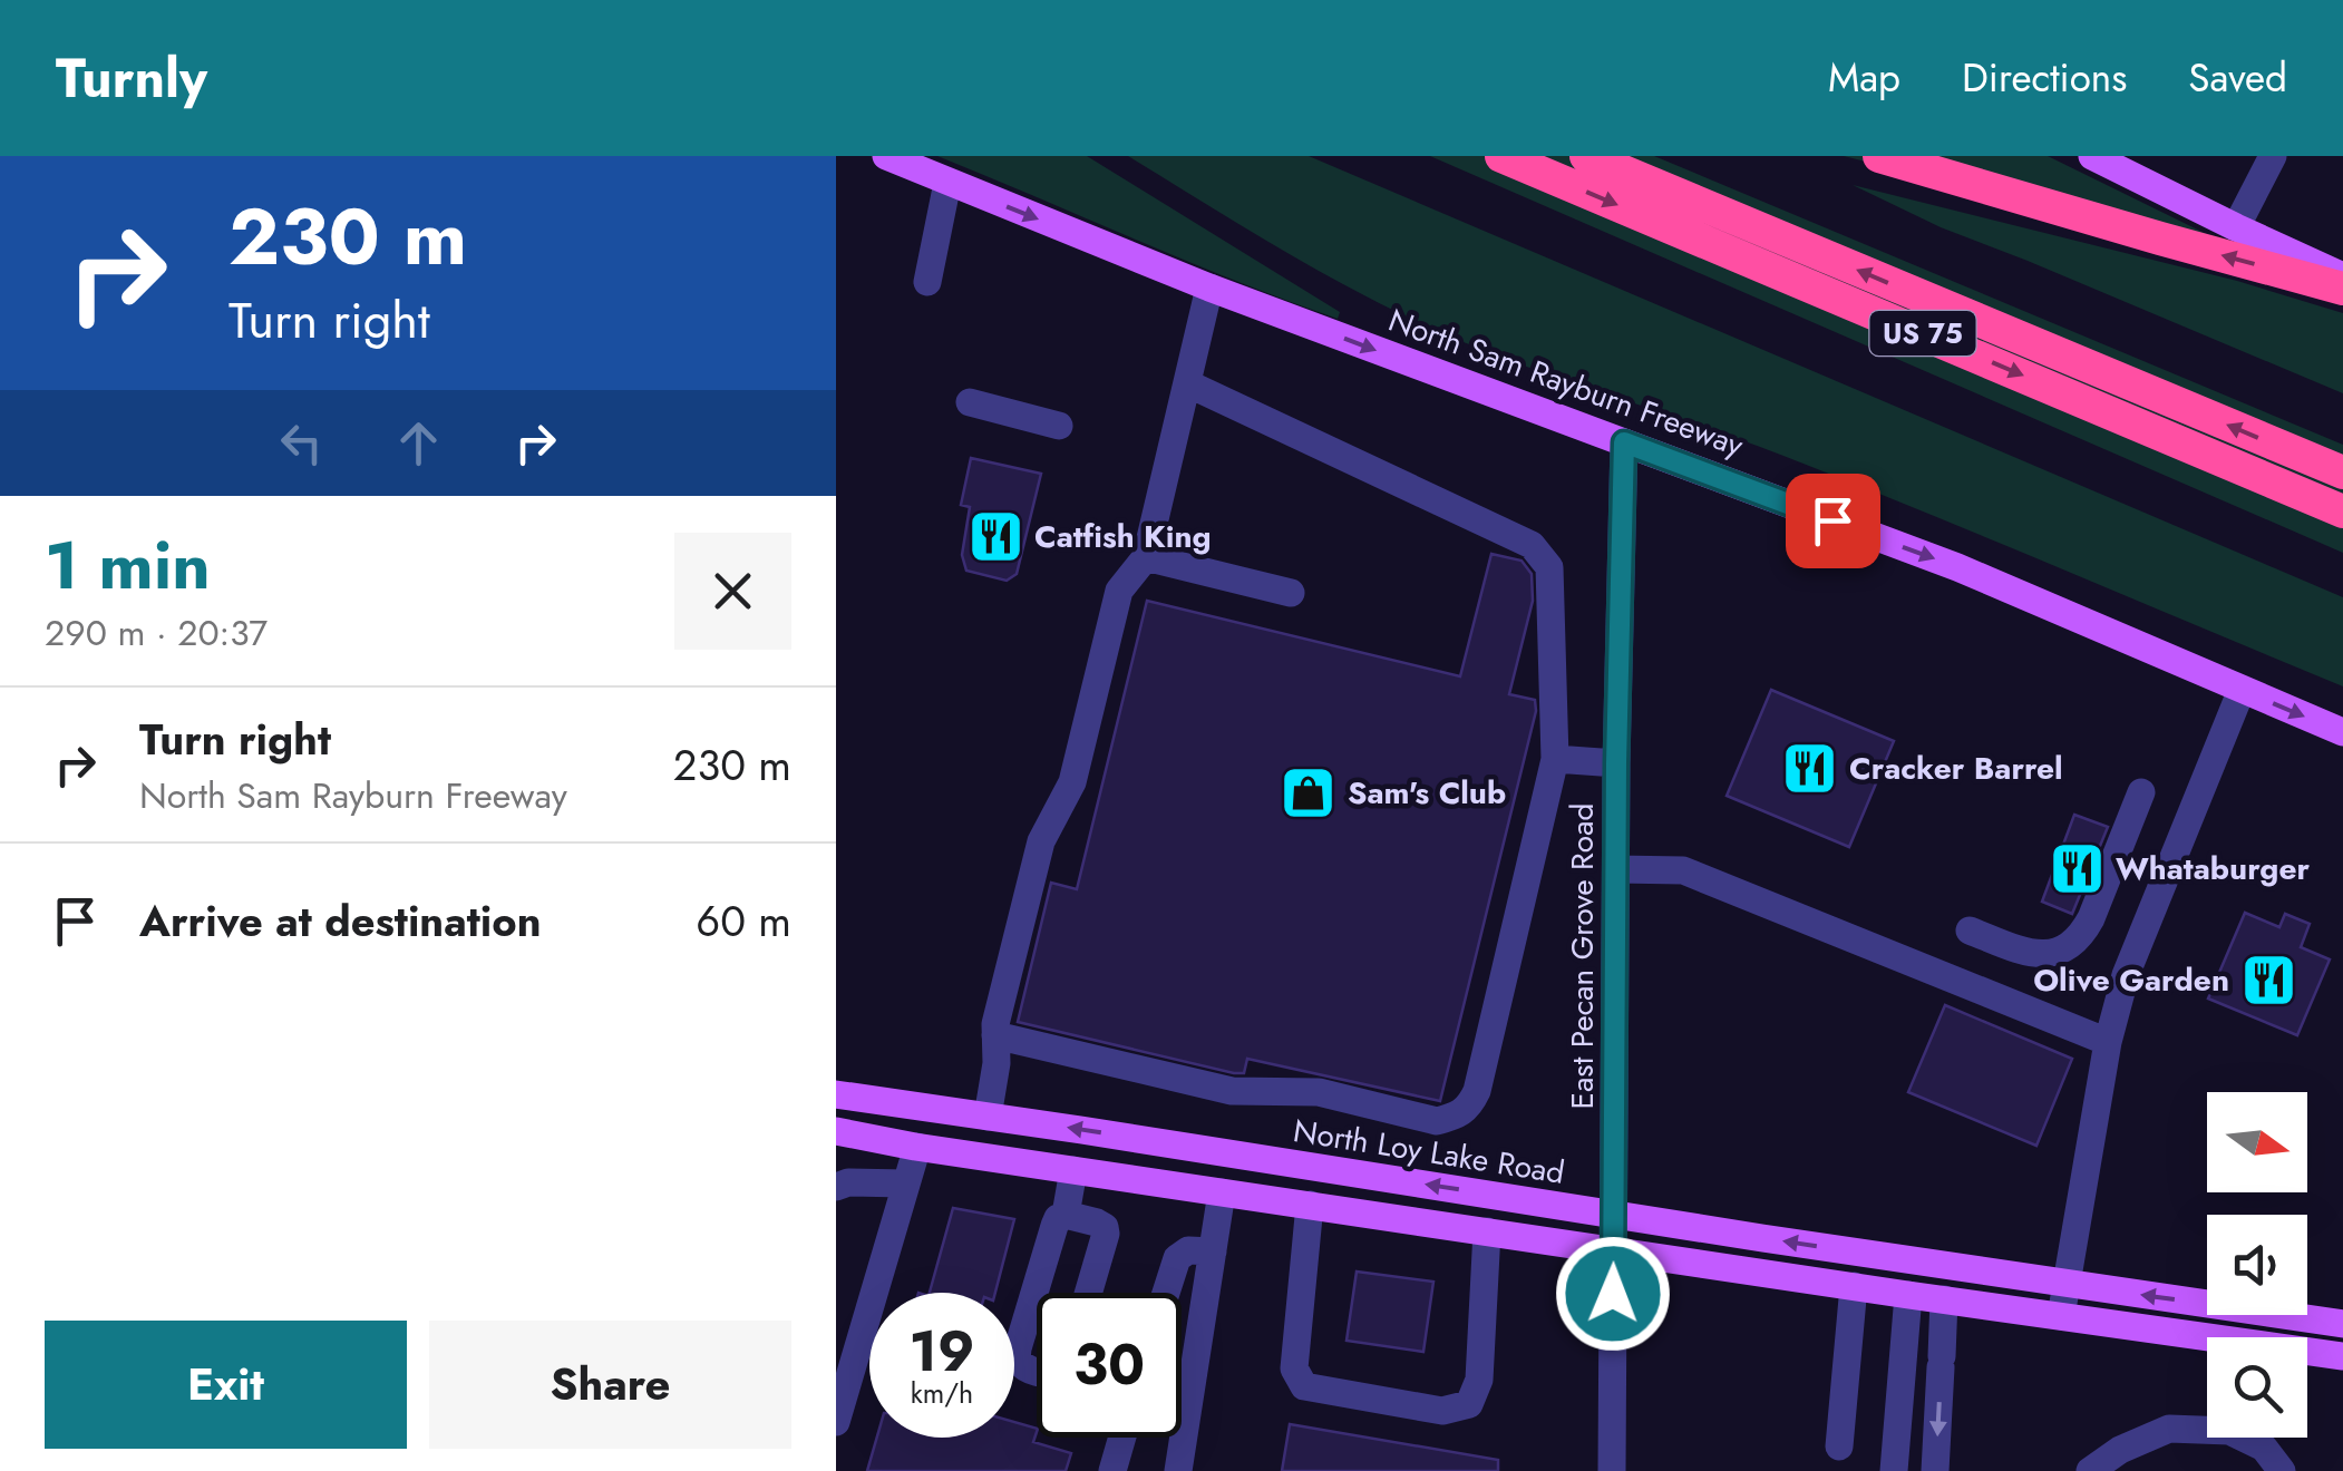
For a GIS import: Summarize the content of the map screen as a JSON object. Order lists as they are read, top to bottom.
{
  "streets": {
    "highway": ["US 75"],
    "main road": ["North Sam Rayburn Freeway", "North Loy Lake Road"],
    "street": ["East Pecan Grove Road"]
  },
  "crossings": [
    ["North Sam Rayburn Freeway", "East Pecan Grove Road"],
    ["East Pecan Grove Road", "North Loy Lake Road"]
  ],
  "one_way": ["North Sam Rayburn Freeway"],
  "places": {
    "restaurant": [
      "Catfish King",
      "Cracker Barrel",
      "Whataburger",
      "Olive Garden"
    ],
    "shop": ["Sam's Club"]
  },
  "north": "right",
  "page": {
    "header": "Turnly",
    "nav": ["Map", "Directions", "Saved"],
    "turn": ["230 m", "Turn right"],
    "heading": ["1 min", "290 m · 20:37"],
    "list": [
      {
        "name": "Turn right",
        "note": "North Sam Rayburn Freeway",
        "value": "230 m"
      },
      {
        "name": "Arrive at destination",
        "value": "60 m"
      }
    ],
    "speed": "19 km/h",
    "limit": "30",
    "buttons": ["Exit", "Share"]
  }
}
